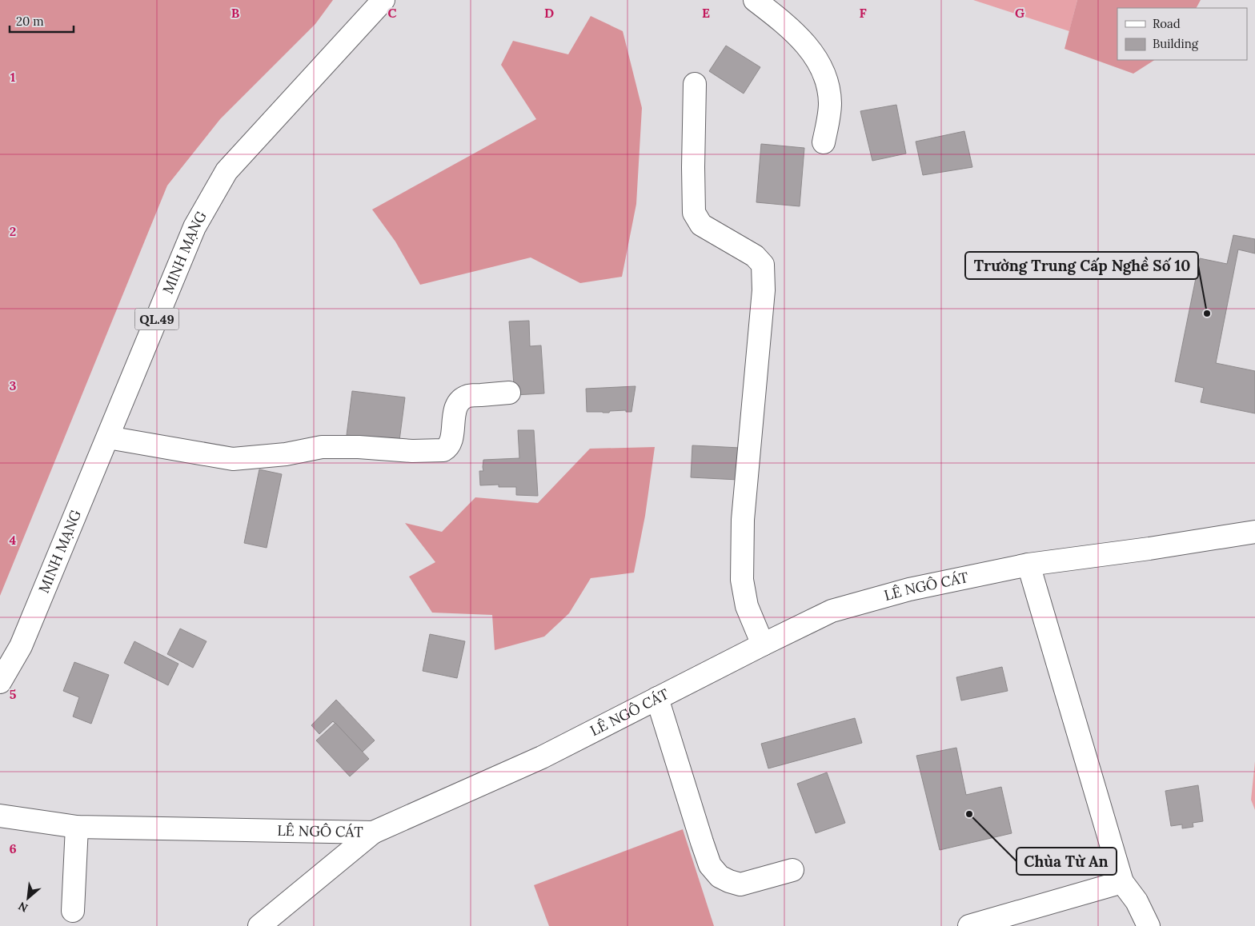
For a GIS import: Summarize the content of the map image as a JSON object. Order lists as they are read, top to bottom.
{
  "streets": {
    "main road": ["MINH MẠNG", "QL.49", "LÊ NGÔ CÁT"]
  },
  "places": ["Trường Trung Cấp Nghề Số 10", "Chùa Từ An"],
  "legend": ["Road", "Building"],
  "scale_bar": "20 m",
  "north": "bottom left",
  "grid": {
    "columns": [
      "B",
      "C",
      "D",
      "E",
      "F",
      "G"
    ],
    "rows": [
      "1",
      "2",
      "3",
      "4",
      "5",
      "6"
    ]
  }
}
